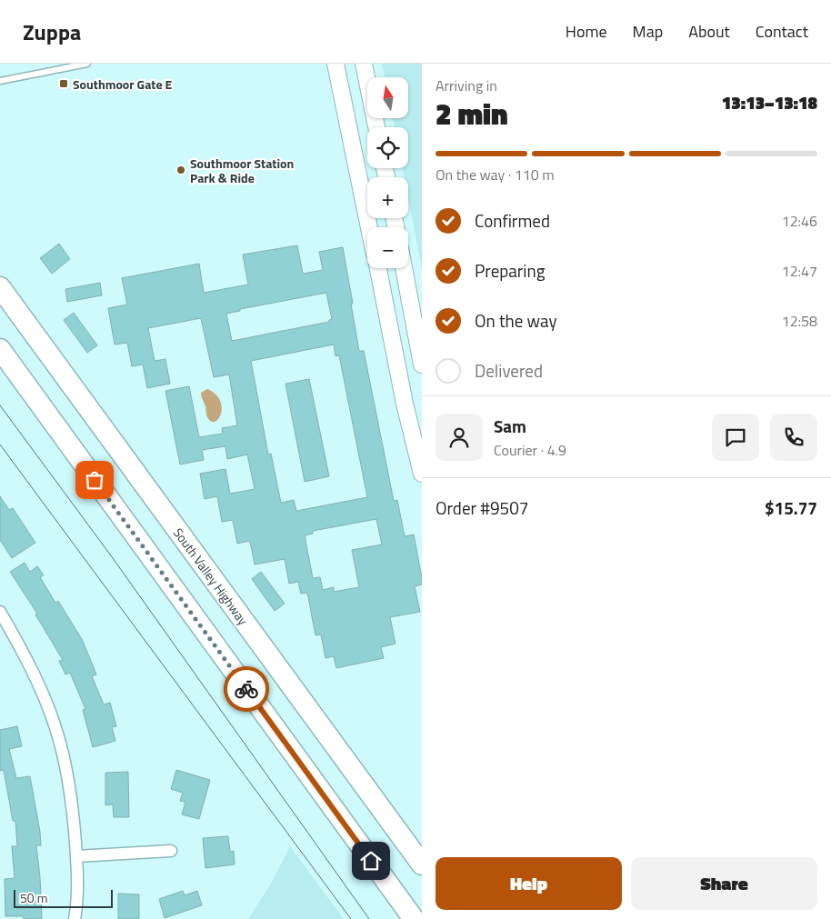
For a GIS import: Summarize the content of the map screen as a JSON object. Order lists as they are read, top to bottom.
{
  "streets": {
    "highway": ["South Valley Highway"]
  },
  "places": {
    "transit": ["Southmoor Gate E"],
    "other": ["Southmoor Station Park & Ride"]
  },
  "scale_bar": "50 m",
  "north": "top",
  "page": {
    "header": "Zuppa",
    "nav": [
      "Home",
      "Map",
      "About",
      "Contact"
    ],
    "heading": ["2 min", "Arriving in", "13:13–13:18"],
    "panel": [
      "Sam",
      "Courier · 4.9",
      "Order #9507",
      "$15.77"
    ],
    "map_buttons": ["+", "−"],
    "bar": "On the way · 110 m",
    "list": [
      ["Confirmed", "12:46"],
      ["Preparing", "12:47"],
      ["On the way", "12:58"],
      "Delivered"
    ],
    "buttons": ["Help", "Share"],
    "scale": "50 m"
  }
}
